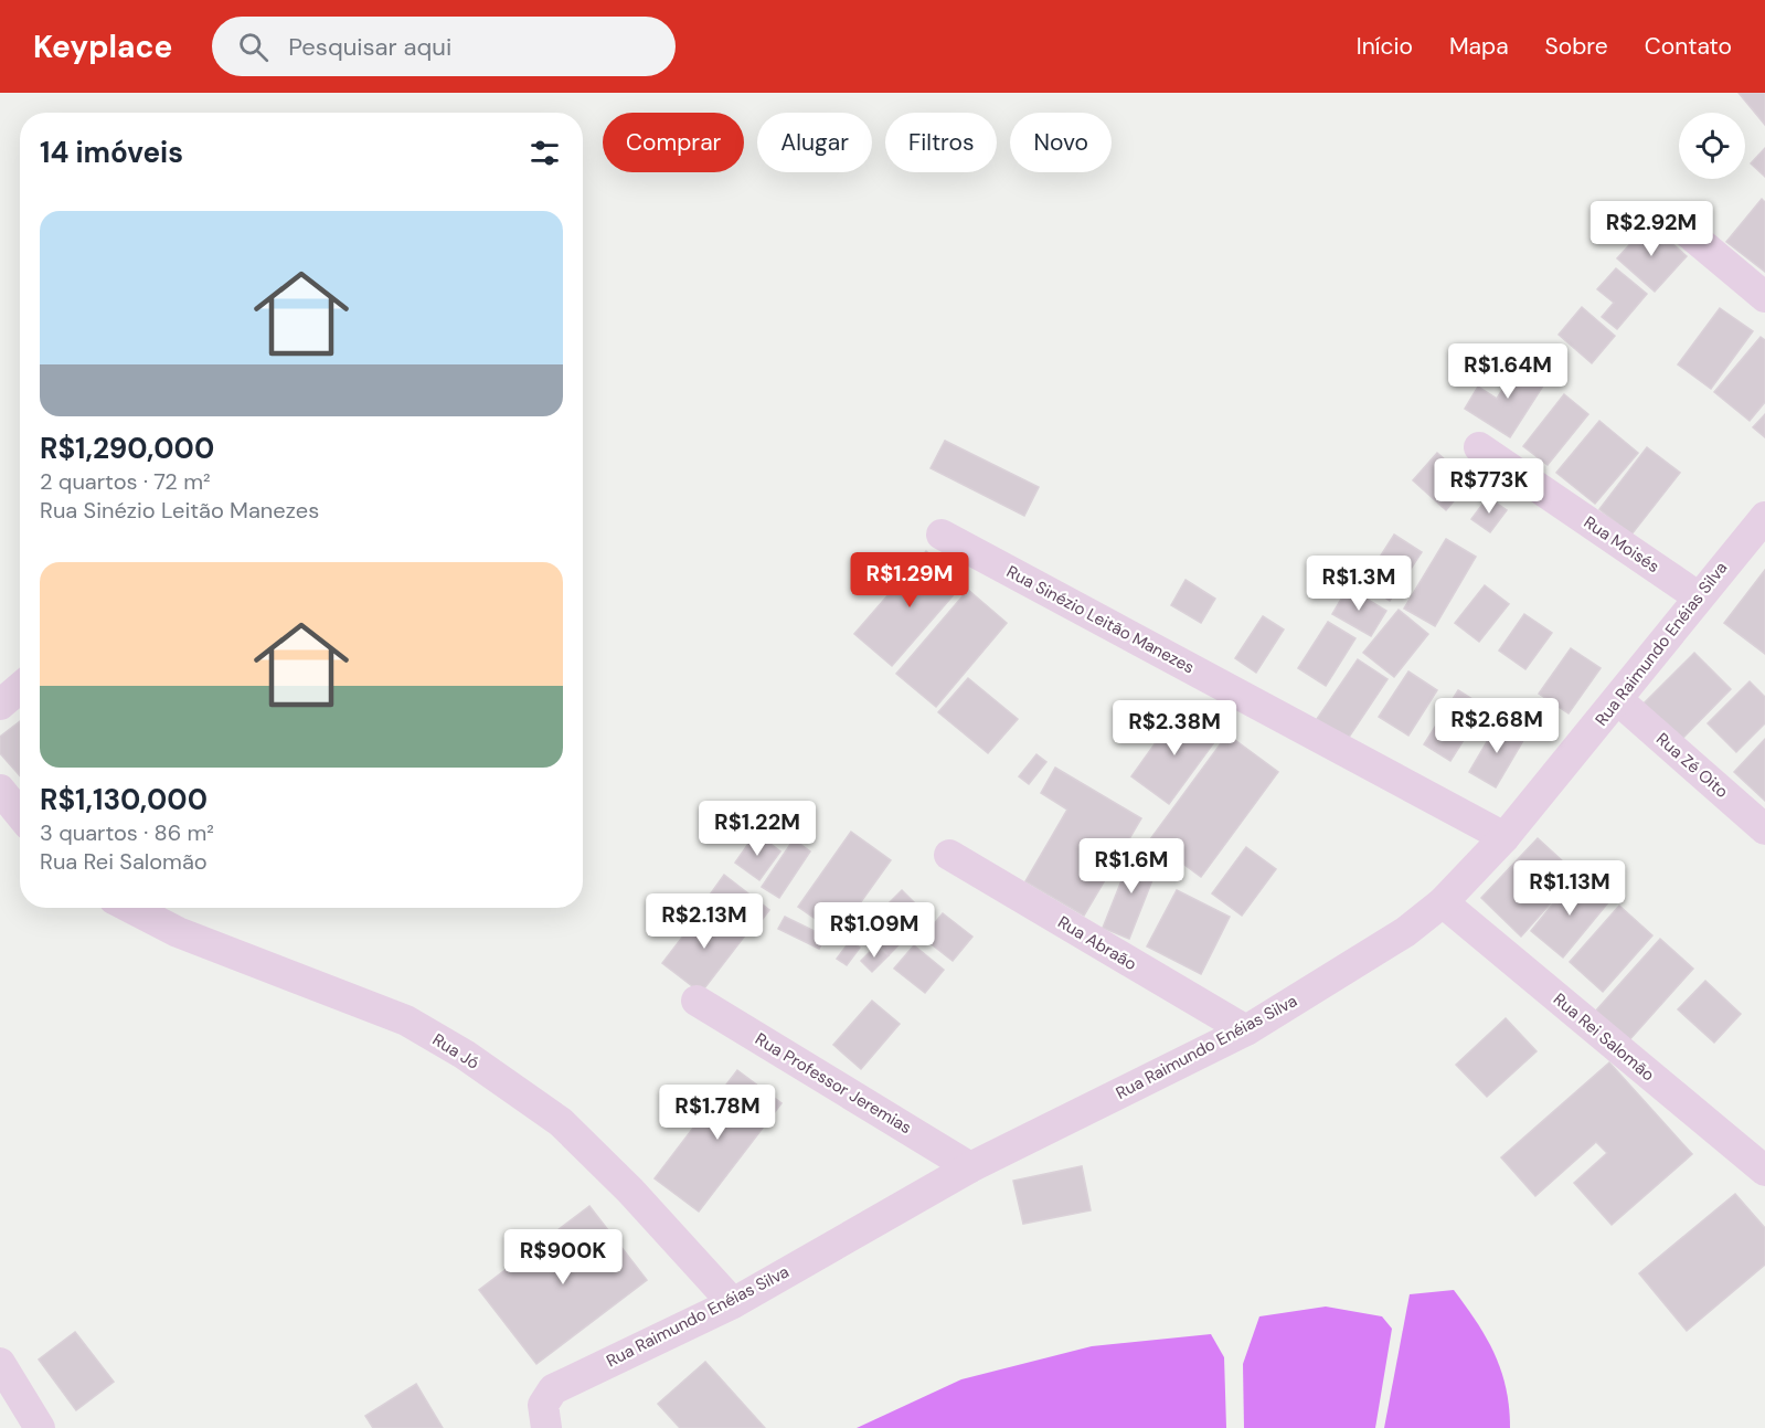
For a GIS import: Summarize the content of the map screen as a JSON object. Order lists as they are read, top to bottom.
{
  "streets": {
    "street": [
      "Rua Moisés",
      "Rua Sinézio Leitão Manezes",
      "Rua Raimundo Enéias Silva",
      "Rua Zé Oito",
      "Rua Abraão",
      "Rua Rei Salomão",
      "Rua Jó",
      "Rua Professor Jeremias"
    ]
  },
  "crossings": [
    ["Rua Moisés", "Rua Raimundo Enéias Silva"],
    ["Rua Sinézio Leitão Manezes", "Rua Raimundo Enéias Silva"],
    ["Rua Raimundo Enéias Silva", "Rua Zé Oito"],
    ["Rua Raimundo Enéias Silva", "Rua Abraão"],
    ["Rua Raimundo Enéias Silva", "Rua Rei Salomão"],
    ["Rua Raimundo Enéias Silva", "Rua Jó"],
    ["Rua Raimundo Enéias Silva", "Rua Professor Jeremias"]
  ],
  "page": {
    "header": "Keyplace",
    "search": "Pesquisar aqui",
    "nav": [
      "Início",
      "Mapa",
      "Sobre",
      "Contato"
    ],
    "chip": [
      "Comprar",
      "Alugar",
      "Filtros",
      "Novo"
    ],
    "heading": "14 imóveis",
    "list": [
      {
        "name": "R$1,290,000",
        "note": "2 quartos · 72 m² · Rua Sinézio Leitão Manezes"
      },
      {
        "name": "R$1,130,000",
        "note": "3 quartos · 86 m² · Rua Rei Salomão"
      }
    ],
    "price": [
      "R$2.92M",
      "R$1.64M",
      "R$773K",
      "R$1.29M",
      "R$1.3M",
      "R$2.68M",
      "R$2.38M",
      "R$1.22M",
      "R$1.6M",
      "R$1.13M",
      "R$2.13M",
      "R$1.09M",
      "R$1.78M",
      "R$900K"
    ]
  }
}
